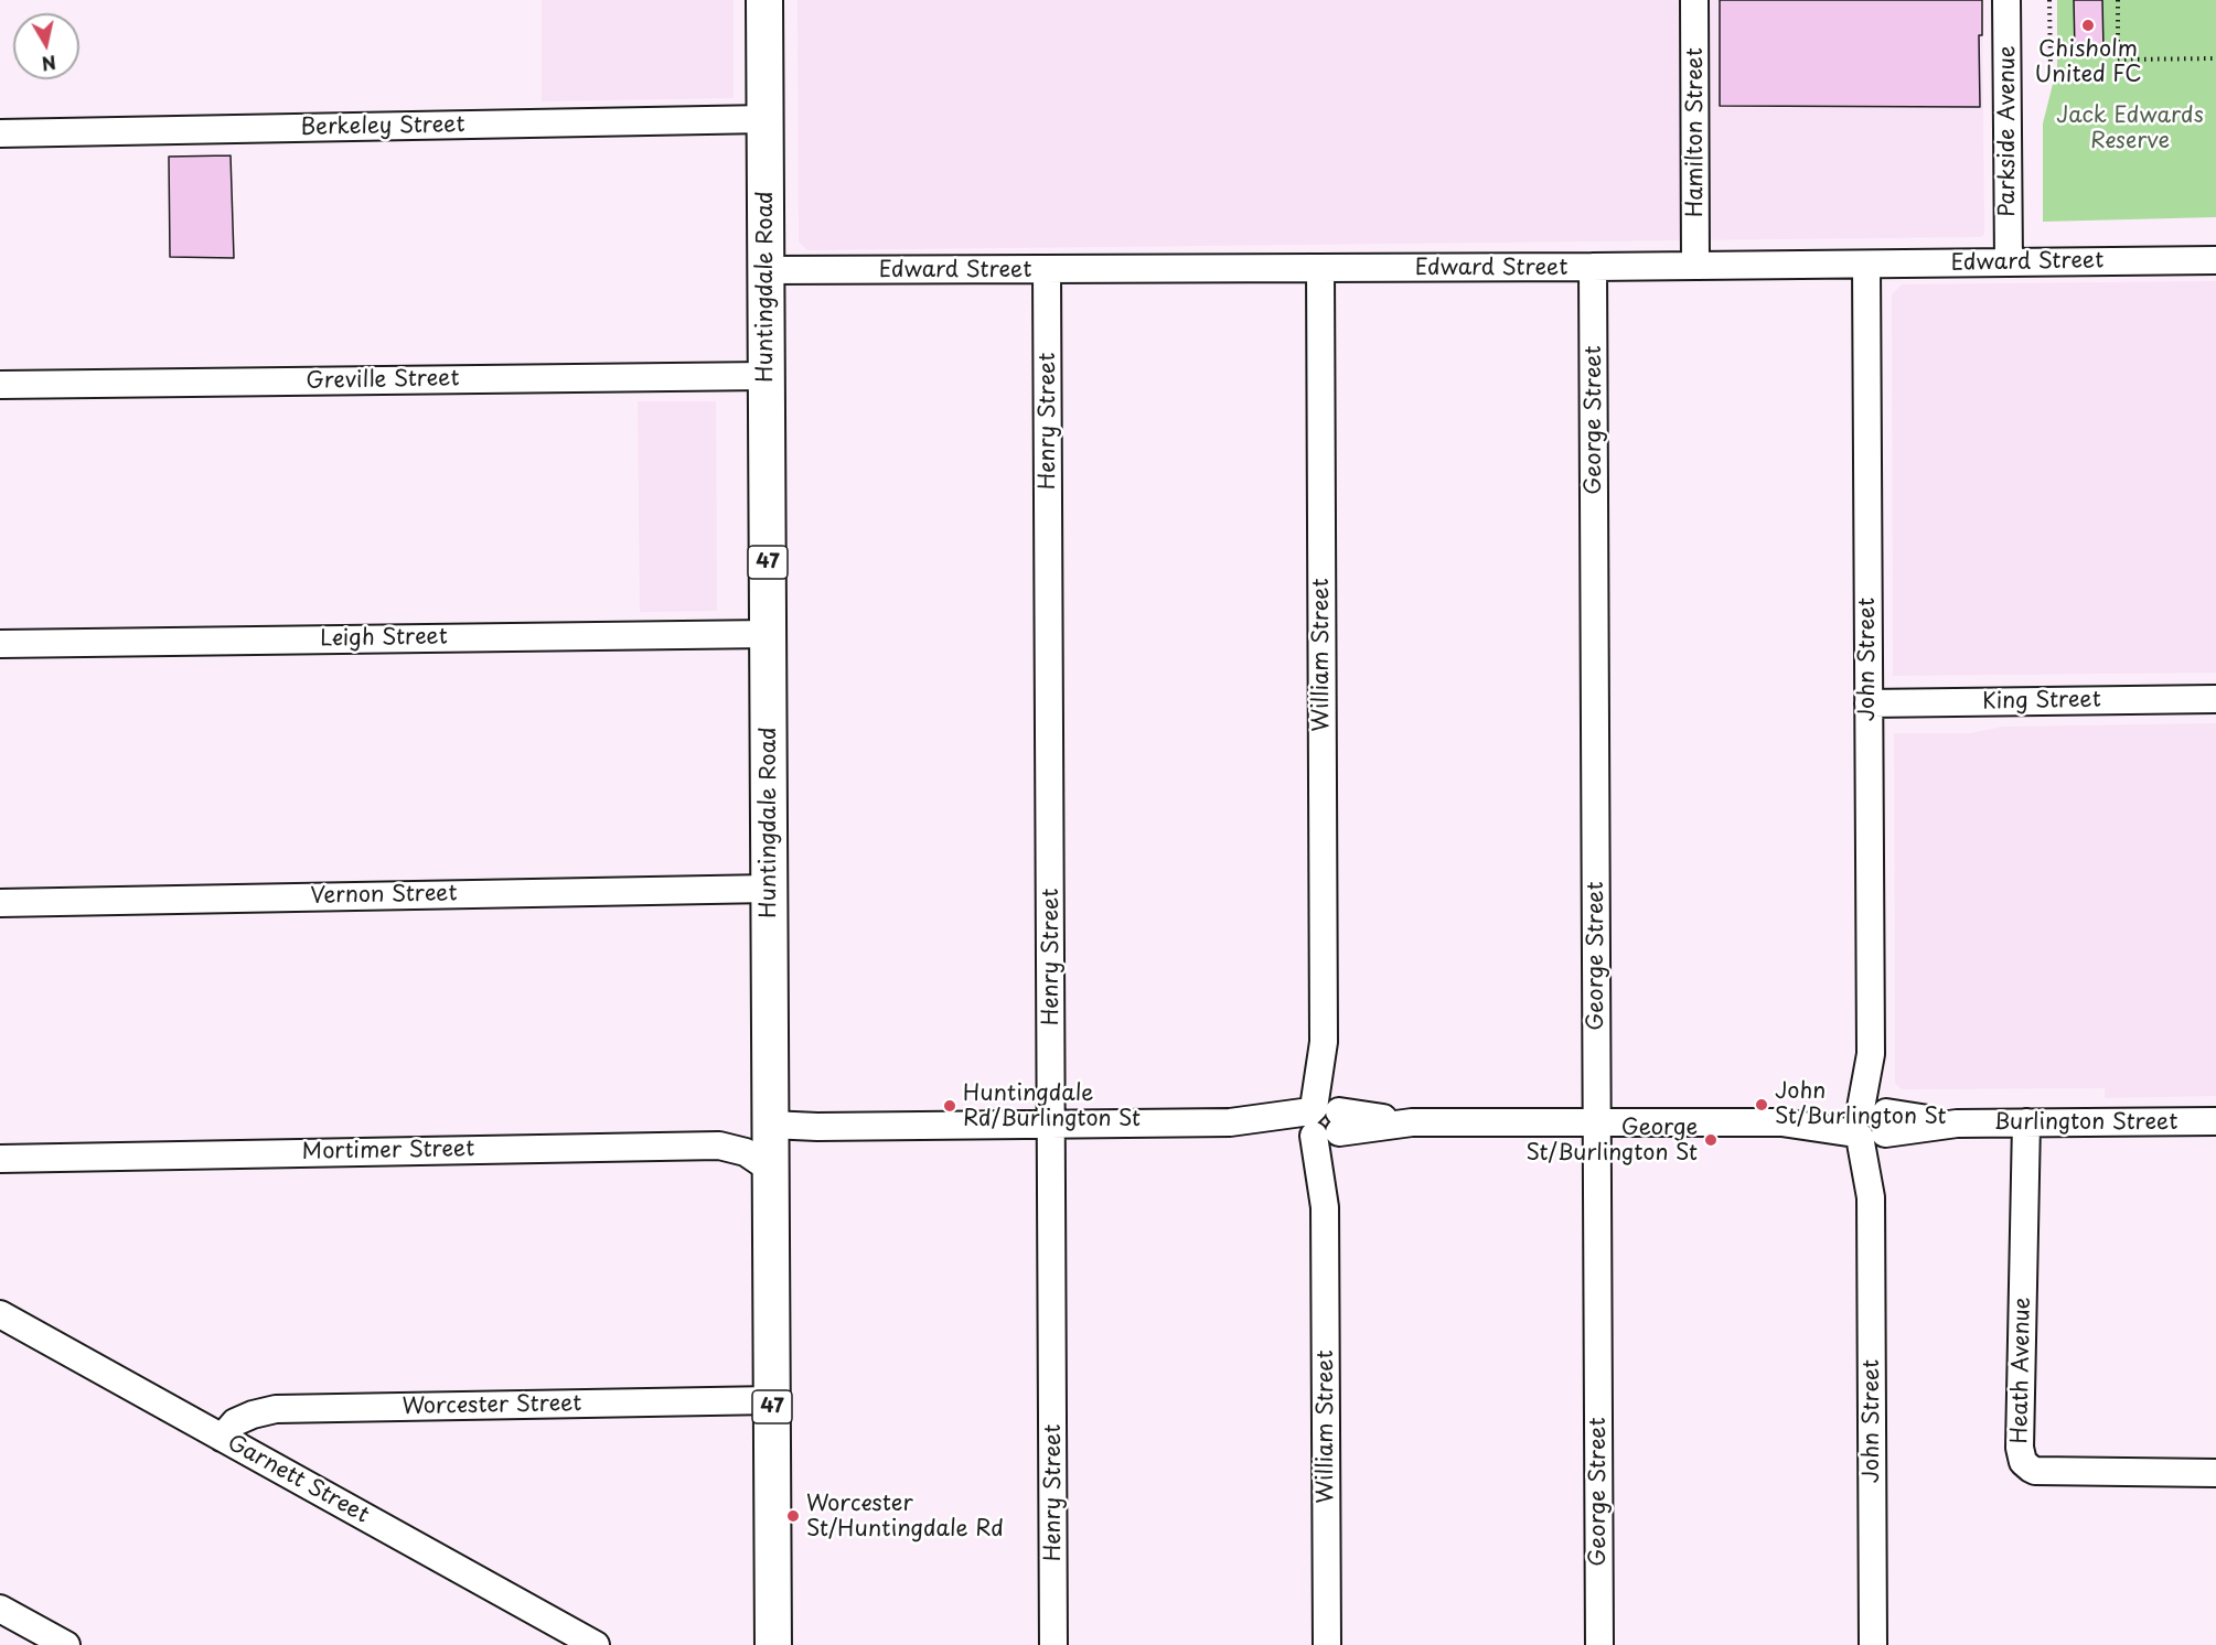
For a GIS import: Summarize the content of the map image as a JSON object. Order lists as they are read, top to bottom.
{
  "streets": {
    "main road": ["Huntingdale Road", "47"],
    "street": [
      "Berkeley Street",
      "Parkside Avenue",
      "Hamilton Street",
      "Edward Street",
      "Greville Street",
      "George Street",
      "Henry Street",
      "Leigh Street",
      "William Street",
      "John Street",
      "King Street",
      "Vernon Street",
      "Burlington Street",
      "Mortimer Street",
      "Heath Avenue",
      "Worcester Street",
      "Garnett Street"
    ]
  },
  "crossings": [
    ["Berkeley Street", "Huntingdale Road"],
    ["Parkside Avenue", "Edward Street"],
    ["Hamilton Street", "Edward Street"],
    ["Edward Street", "Huntingdale Road"],
    ["Edward Street", "George Street"],
    ["Edward Street", "Henry Street"],
    ["Edward Street", "William Street"],
    ["Edward Street", "John Street"],
    ["Huntingdale Road", "Greville Street"],
    ["Huntingdale Road", "Leigh Street"],
    ["Huntingdale Road", "Vernon Street"],
    ["Huntingdale Road", "Burlington Street"],
    ["Huntingdale Road", "Mortimer Street"],
    ["Huntingdale Road", "Worcester Street"],
    ["George Street", "Burlington Street"],
    ["Henry Street", "Burlington Street"],
    ["William Street", "Burlington Street"],
    ["John Street", "King Street"],
    ["John Street", "Burlington Street"],
    ["Burlington Street", "Heath Avenue"],
    ["Worcester Street", "Garnett Street"]
  ],
  "parks": ["Jack Edwards Reserve"],
  "places": [
    "Chisholm United FC",
    "John St/Burlington St",
    "Huntingdale Rd/Burlington St",
    "George St/Burlington St",
    "Worcester St/Huntingdale Rd"
  ],
  "north": "bottom"
}
